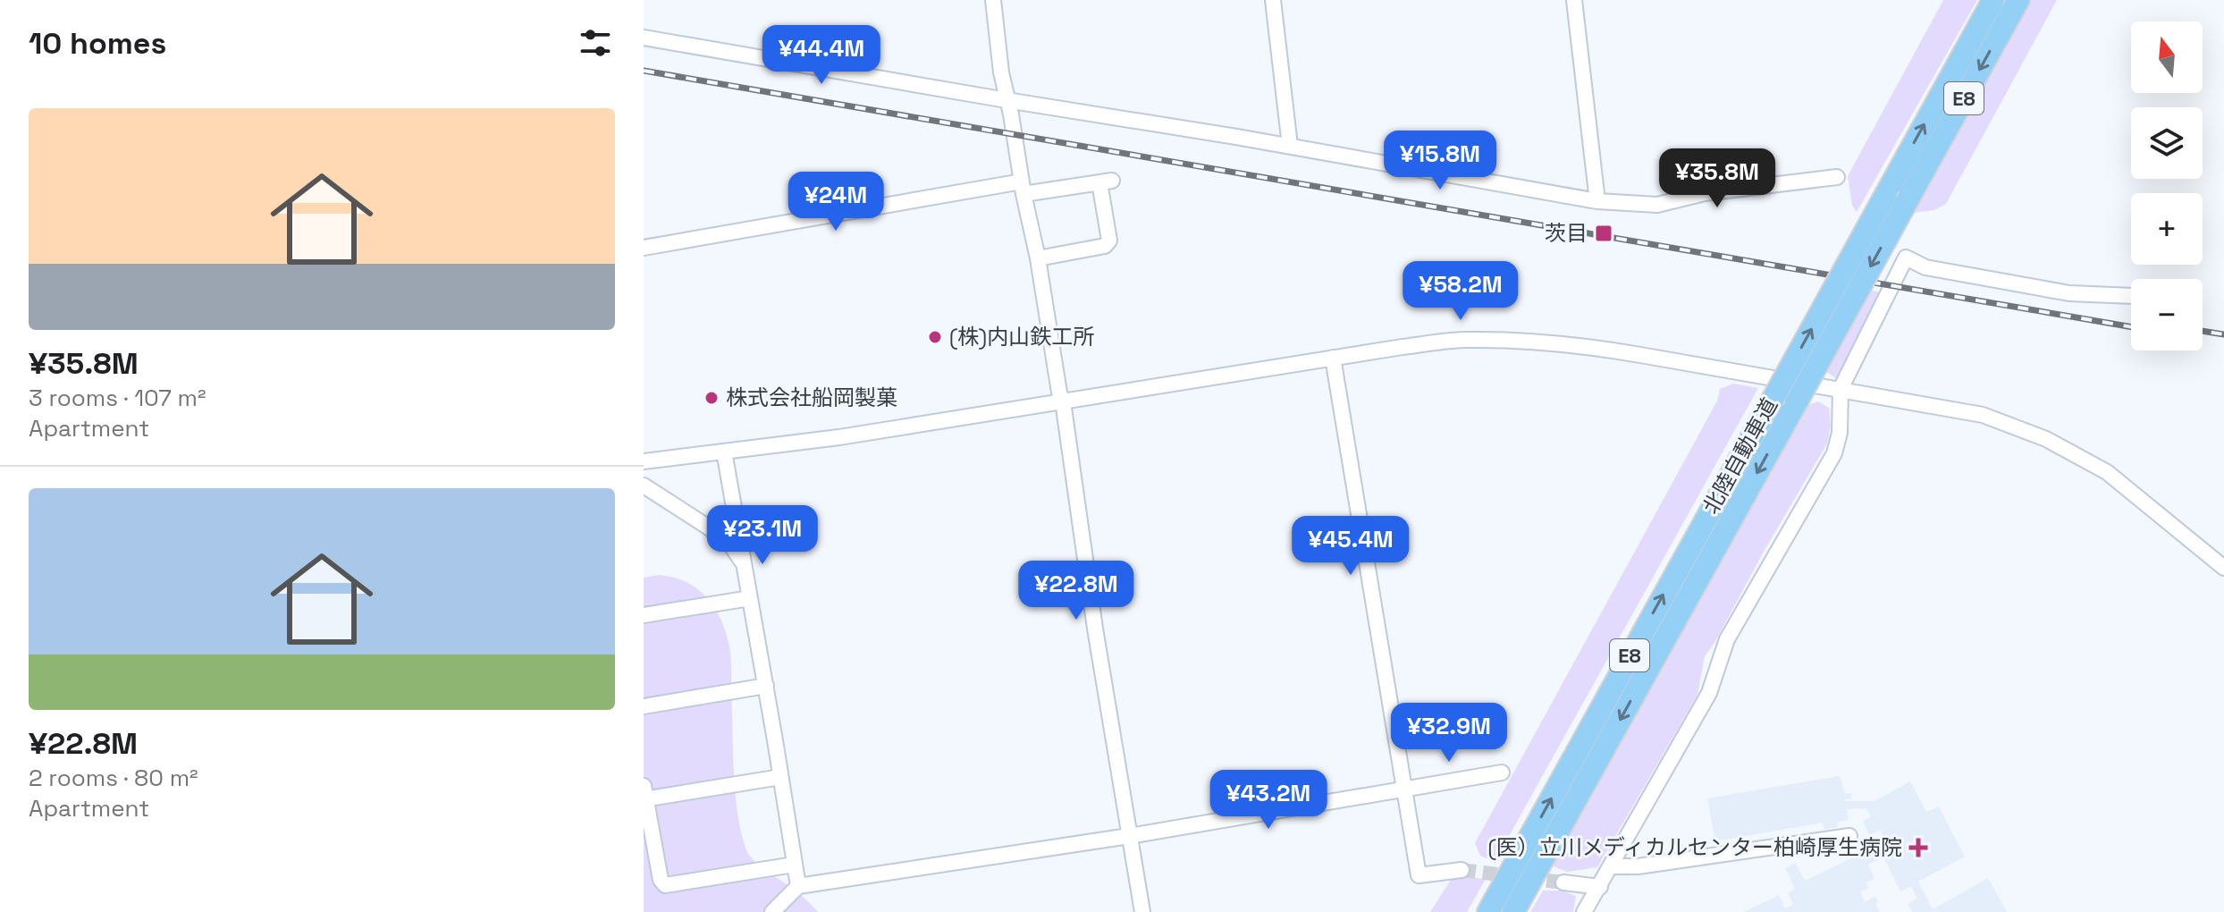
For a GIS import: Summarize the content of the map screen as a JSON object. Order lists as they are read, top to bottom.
{
  "streets": {
    "highway": ["E8", "北陸自動車道"]
  },
  "places": {
    "transit": ["茨目"],
    "other": ["(株)内山鉄工所", "株式会社船岡製菓"],
    "health": ["(医）立川メディカルセンター柏崎厚生病院"]
  },
  "north": "top",
  "page": {
    "heading": "10 homes",
    "map_buttons": ["+", "−"],
    "price": [
      "¥44.4M",
      "¥15.8M",
      "¥35.8M",
      "¥24M",
      "¥58.2M",
      "¥23.1M",
      "¥45.4M",
      "¥22.8M",
      "¥32.9M",
      "¥43.2M"
    ],
    "list": [
      {
        "name": "¥35.8M",
        "note": "3 rooms · 107 m² · Apartment"
      },
      {
        "name": "¥22.8M",
        "note": "2 rooms · 80 m² · Apartment"
      }
    ]
  }
}
